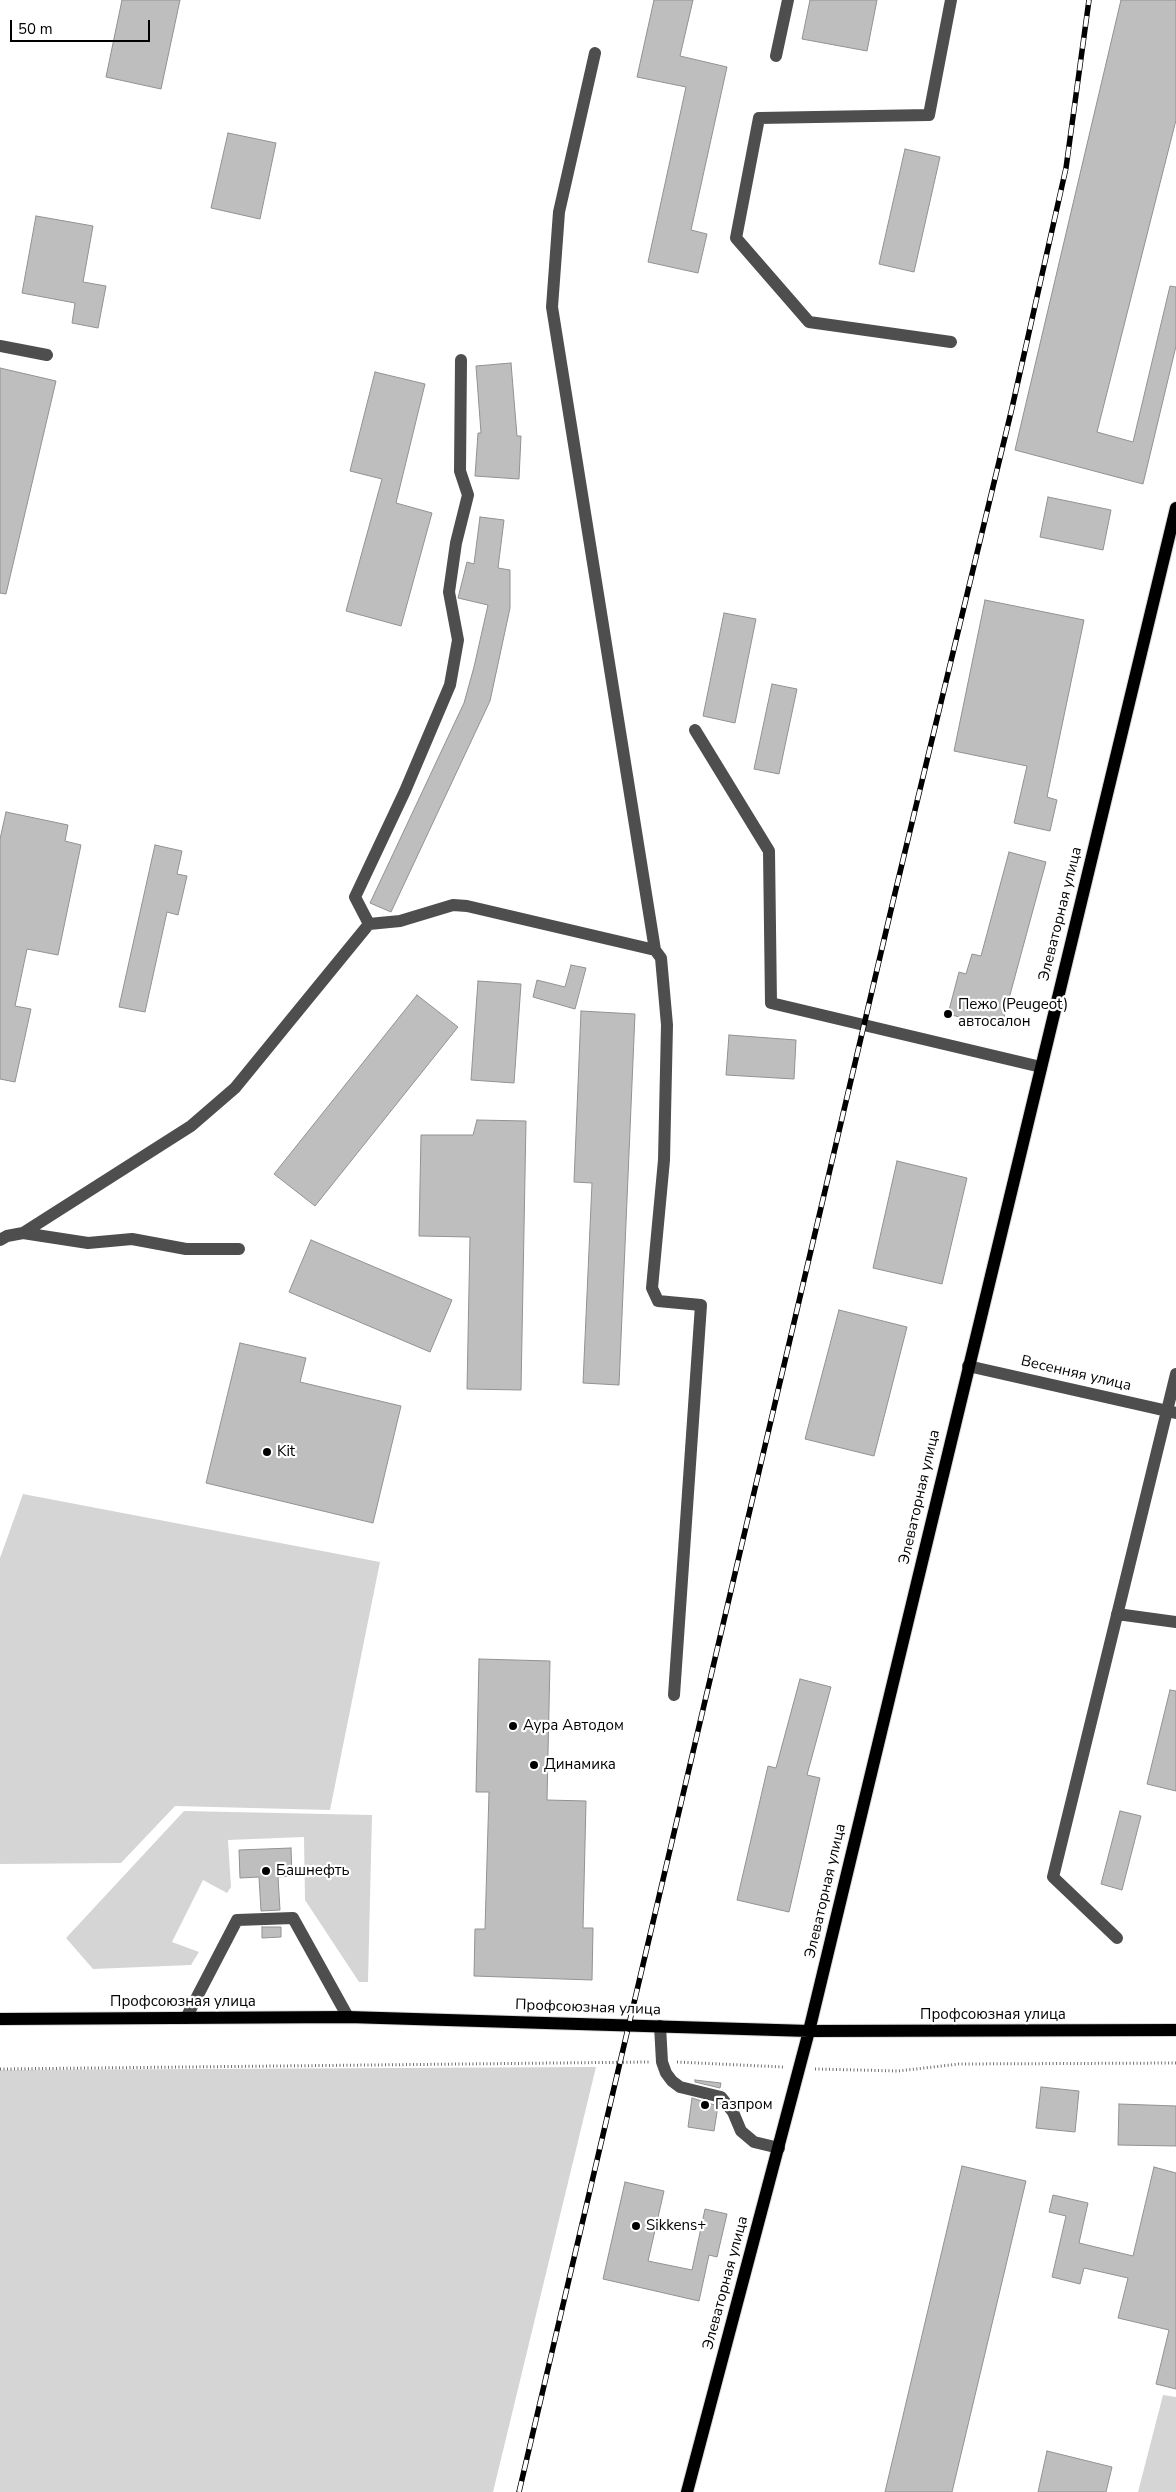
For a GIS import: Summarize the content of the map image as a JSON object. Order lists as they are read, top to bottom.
{
  "streets": {
    "main road": ["Элеваторная улица", "Профсоюзная улица"],
    "street": ["Весенняя улица"]
  },
  "crossings": [
    ["Элеваторная улица", "Весенняя улица"],
    ["Элеваторная улица", "Профсоюзная улица"]
  ],
  "places": [
    "Пежо (Peugeot) автосалон",
    "Kit",
    "Аура Автодом",
    "Динамика",
    "Башнефть",
    "Газпром",
    "Sikkens+"
  ],
  "scale_bar": "50 m"
}
